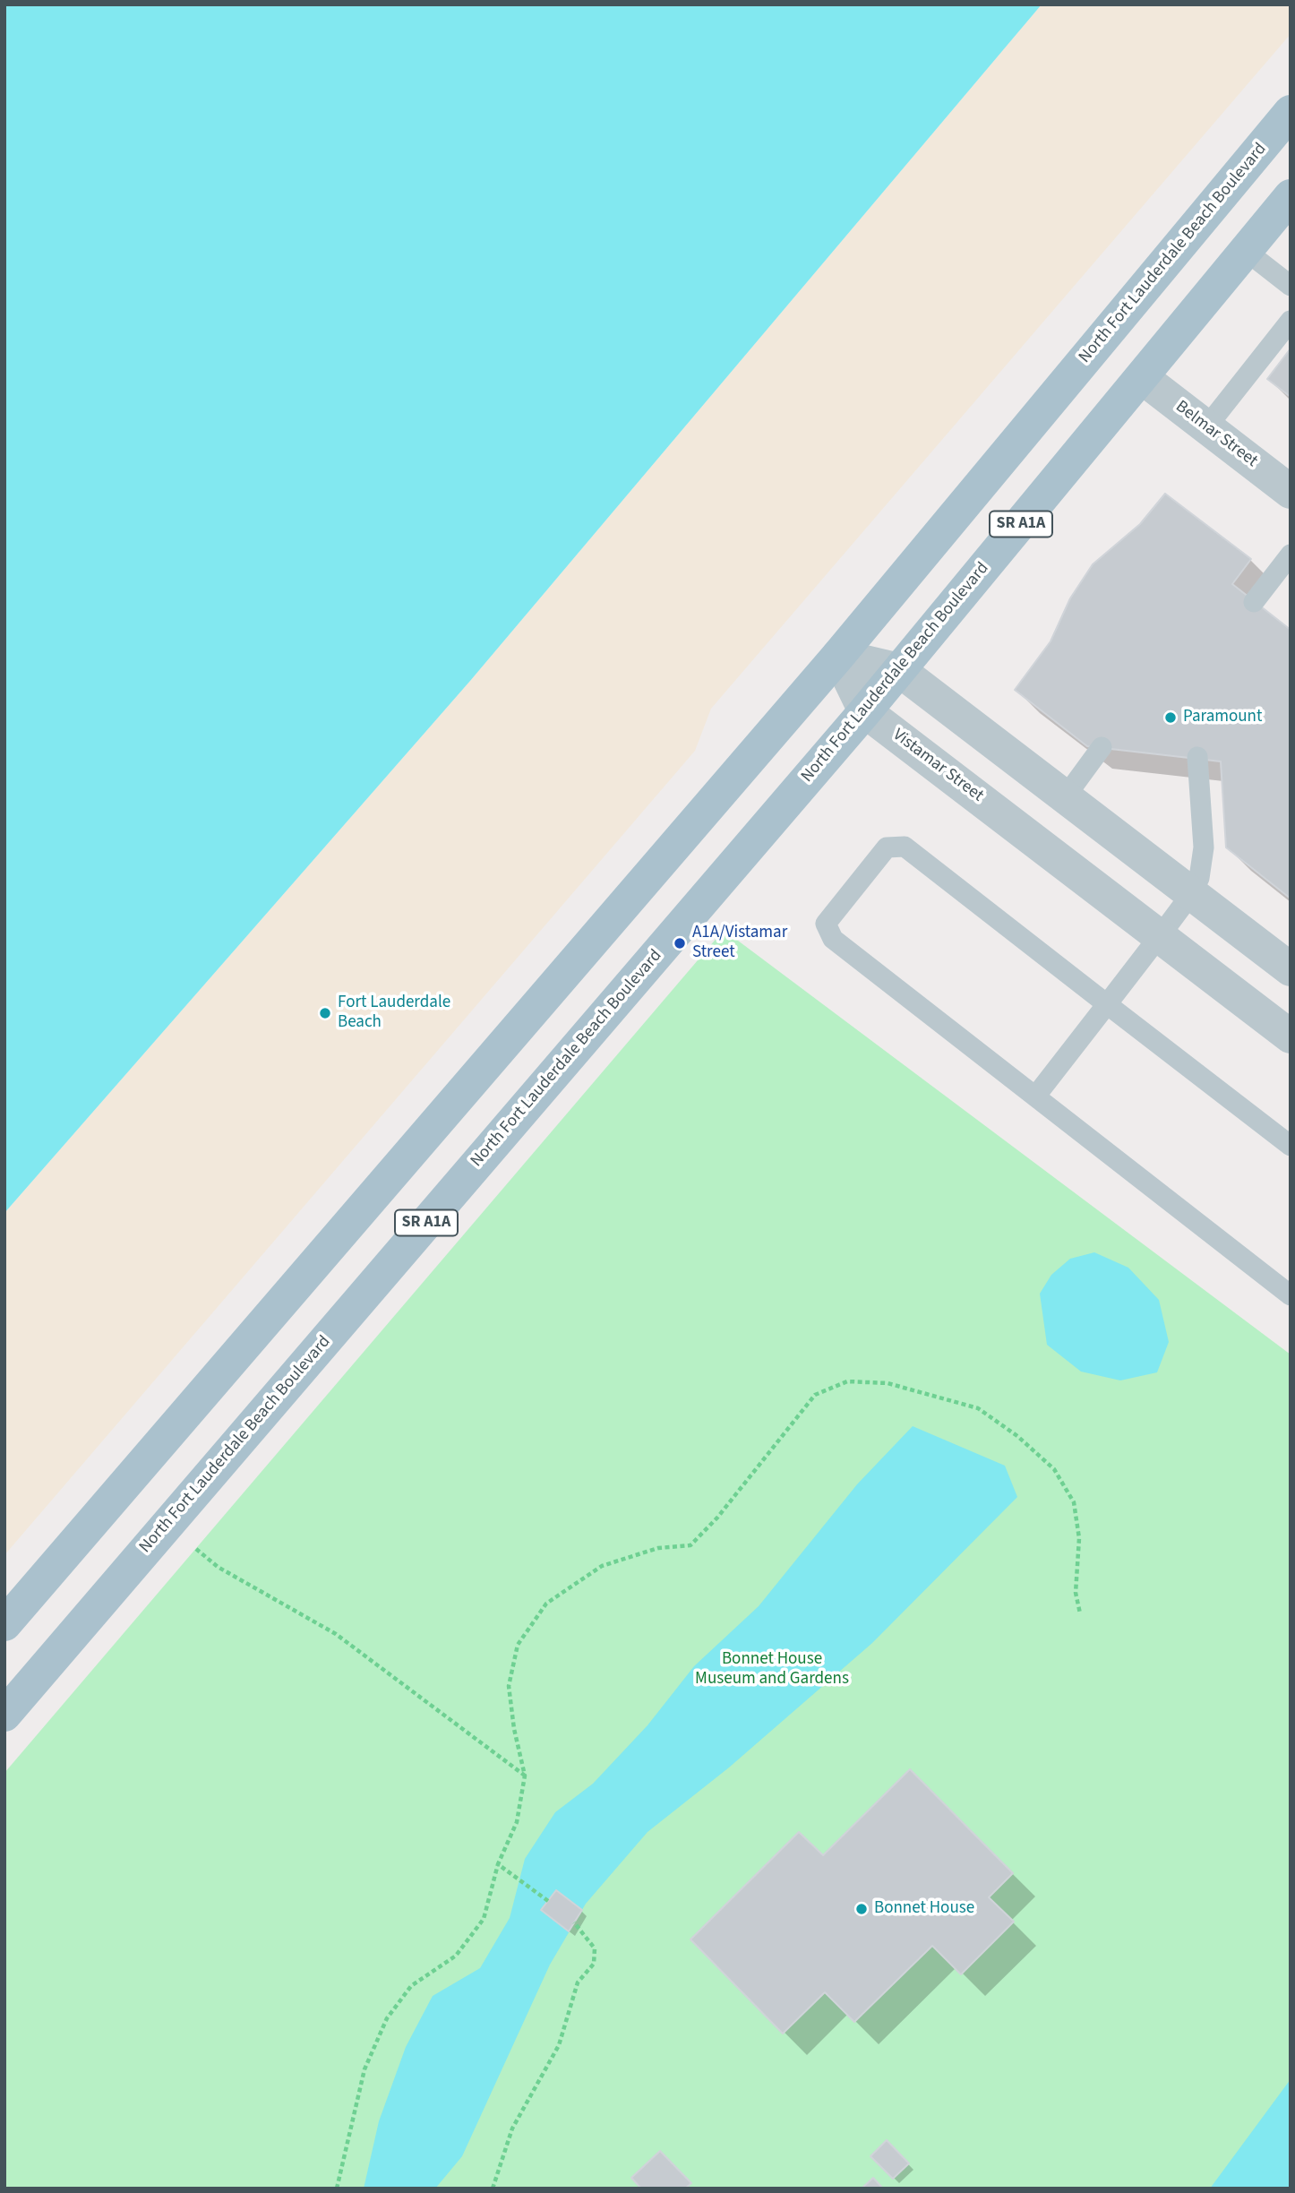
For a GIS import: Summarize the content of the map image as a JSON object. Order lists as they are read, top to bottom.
{
  "streets": {
    "main road": ["North Fort Lauderdale Beach Boulevard", "SR A1A"],
    "street": ["Belmar Street", "Vistamar Street"]
  },
  "crossings": [
    ["North Fort Lauderdale Beach Boulevard", "Belmar Street"],
    ["North Fort Lauderdale Beach Boulevard", "Vistamar Street"]
  ],
  "parks": ["Bonnet House Museum and Gardens"],
  "places": [
    "Paramount",
    "A1A/Vistamar Street",
    "Fort Lauderdale Beach",
    "Bonnet House"
  ]
}
